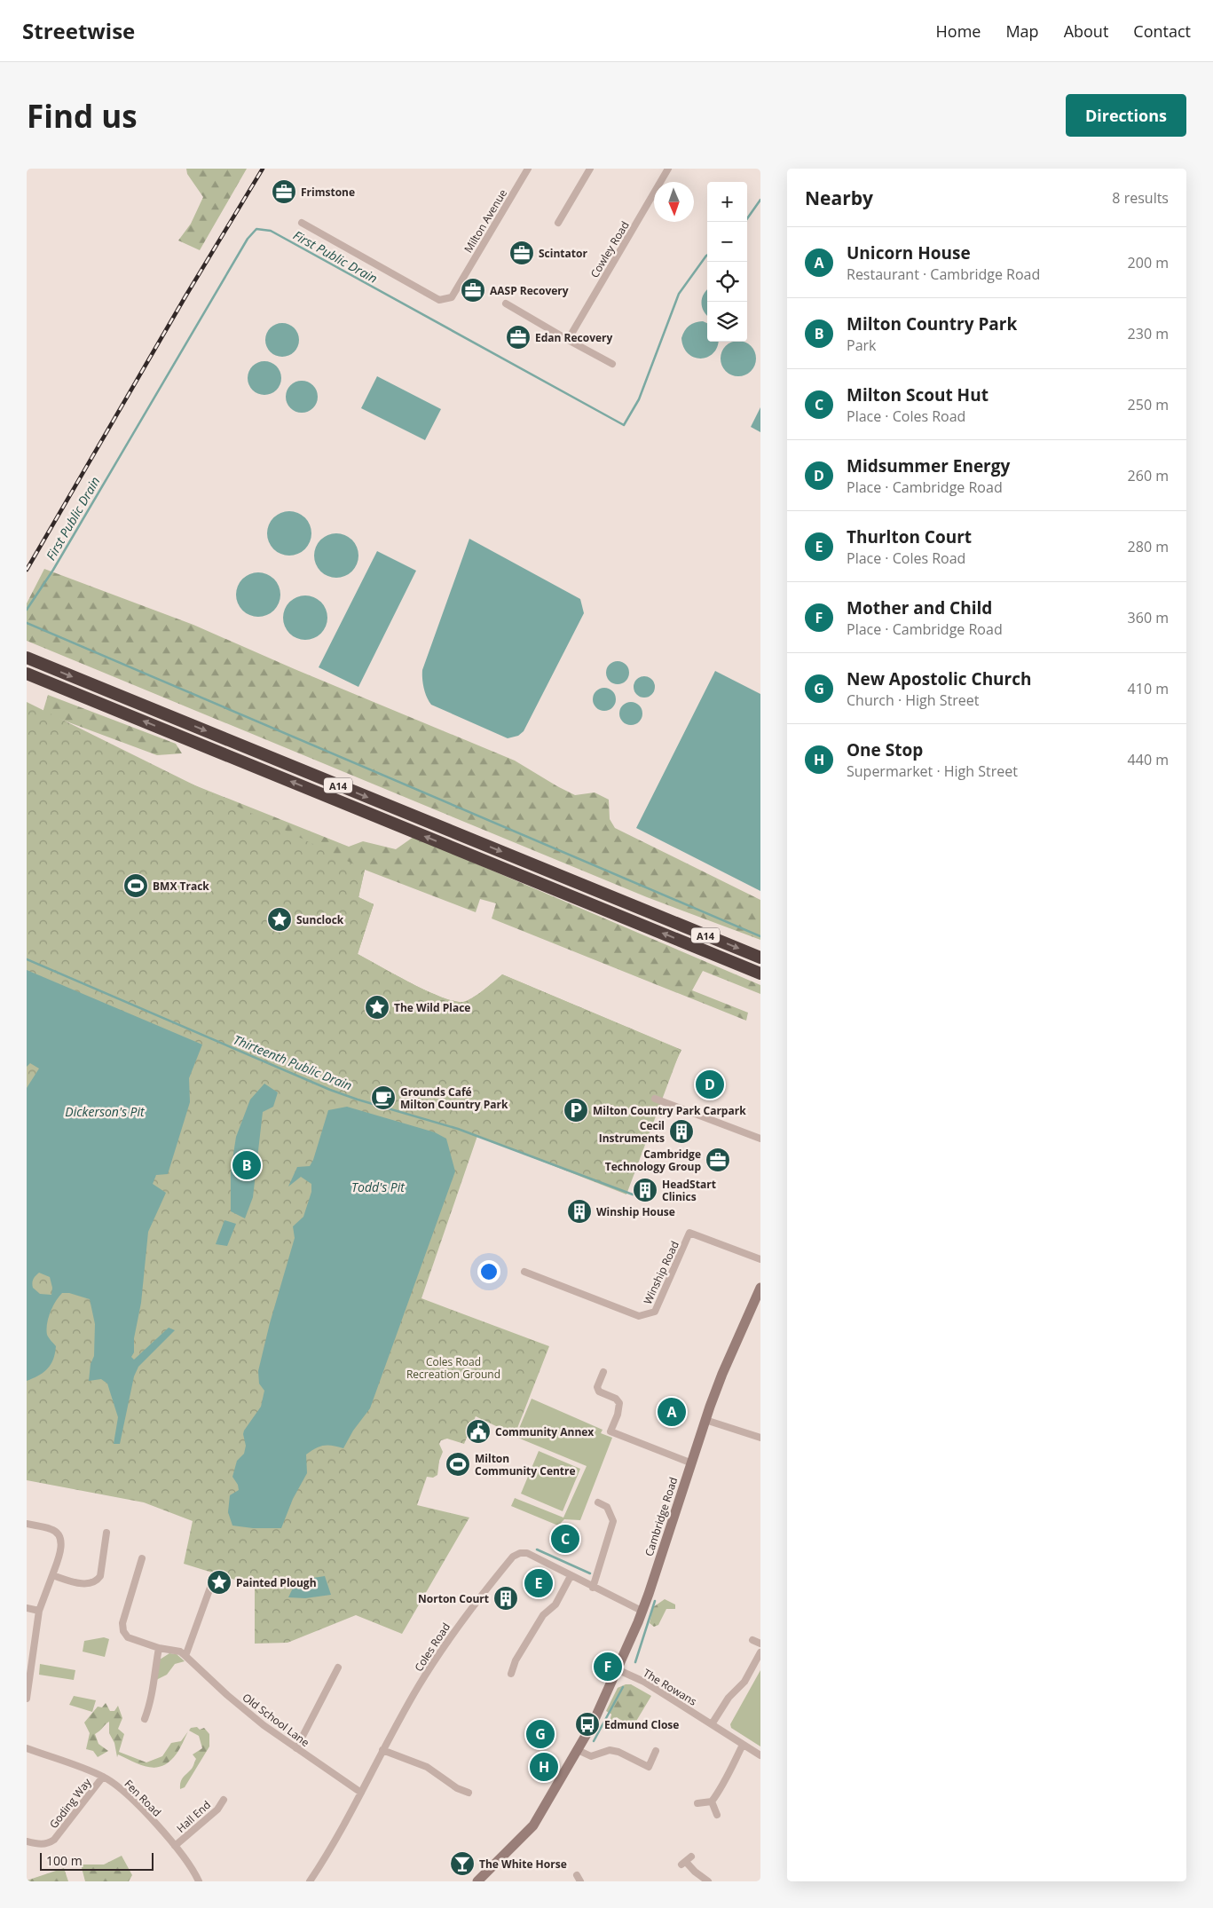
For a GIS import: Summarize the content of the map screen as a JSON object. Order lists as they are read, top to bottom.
{
  "streets": {
    "highway": ["A14"],
    "street": [
      "Milton Avenue",
      "Cowley Road",
      "Winship Road",
      "Cambridge Road",
      "Coles Road",
      "The Rowans",
      "Old School Lane",
      "Fen Road",
      "Goding Way",
      "Hall End"
    ]
  },
  "crossings": [
    ["Cambridge Road", "Coles Road"],
    ["Cambridge Road", "The Rowans"],
    ["Coles Road", "Old School Lane"],
    ["Fen Road", "Goding Way"],
    ["Fen Road", "Hall End"]
  ],
  "water": [
    "First Public Drain",
    "Thirteenth Public Drain",
    "Dickerson's Pit",
    "Todd's Pit"
  ],
  "parks": ["Coles Road Recreation Ground"],
  "places": {
    "office": [
      "Frimstone",
      "Scintator",
      "AASP Recovery",
      "Edan Recovery",
      "Cambridge Technology Group"
    ],
    "sports": ["BMX Track", "Milton Community Centre"],
    "place": ["Sunclock", "The Wild Place", "Painted Plough"],
    "cafe": ["Grounds Café Milton Country Park"],
    "parking": ["Milton Country Park Carpark"],
    "building": [
      "Cecil Instruments",
      "HeadStart Clinics",
      "Winship House",
      "Norton Court"
    ],
    "public building": ["Community Annex"],
    "bus stop": ["Edmund Close"],
    "bar": ["The White Horse"]
  },
  "scale_bar": "100 m",
  "north": "bottom",
  "page": {
    "header": "Streetwise",
    "nav": [
      "Home",
      "Map",
      "About",
      "Contact"
    ],
    "buttons": "Directions",
    "title": "Find us",
    "heading": ["Nearby", "8 results"],
    "map_buttons": ["+", "−"],
    "list": [
      {
        "mark": "A",
        "name": "Unicorn House",
        "note": "Restaurant · Cambridge Road",
        "value": "200 m"
      },
      {
        "mark": "B",
        "name": "Milton Country Park",
        "note": "Park",
        "value": "230 m"
      },
      {
        "mark": "C",
        "name": "Milton Scout Hut",
        "note": "Place · Coles Road",
        "value": "250 m"
      },
      {
        "mark": "D",
        "name": "Midsummer Energy",
        "note": "Place · Cambridge Road",
        "value": "260 m"
      },
      {
        "mark": "E",
        "name": "Thurlton Court",
        "note": "Place · Coles Road",
        "value": "280 m"
      },
      {
        "mark": "F",
        "name": "Mother and Child",
        "note": "Place · Cambridge Road",
        "value": "360 m"
      },
      {
        "mark": "G",
        "name": "New Apostolic Church",
        "note": "Church · High Street",
        "value": "410 m"
      },
      {
        "mark": "H",
        "name": "One Stop",
        "note": "Supermarket · High Street",
        "value": "440 m"
      }
    ],
    "pins": [
      "D",
      "B",
      "A",
      "C",
      "E",
      "F",
      "G",
      "H"
    ],
    "scale": "100 m"
  }
}
